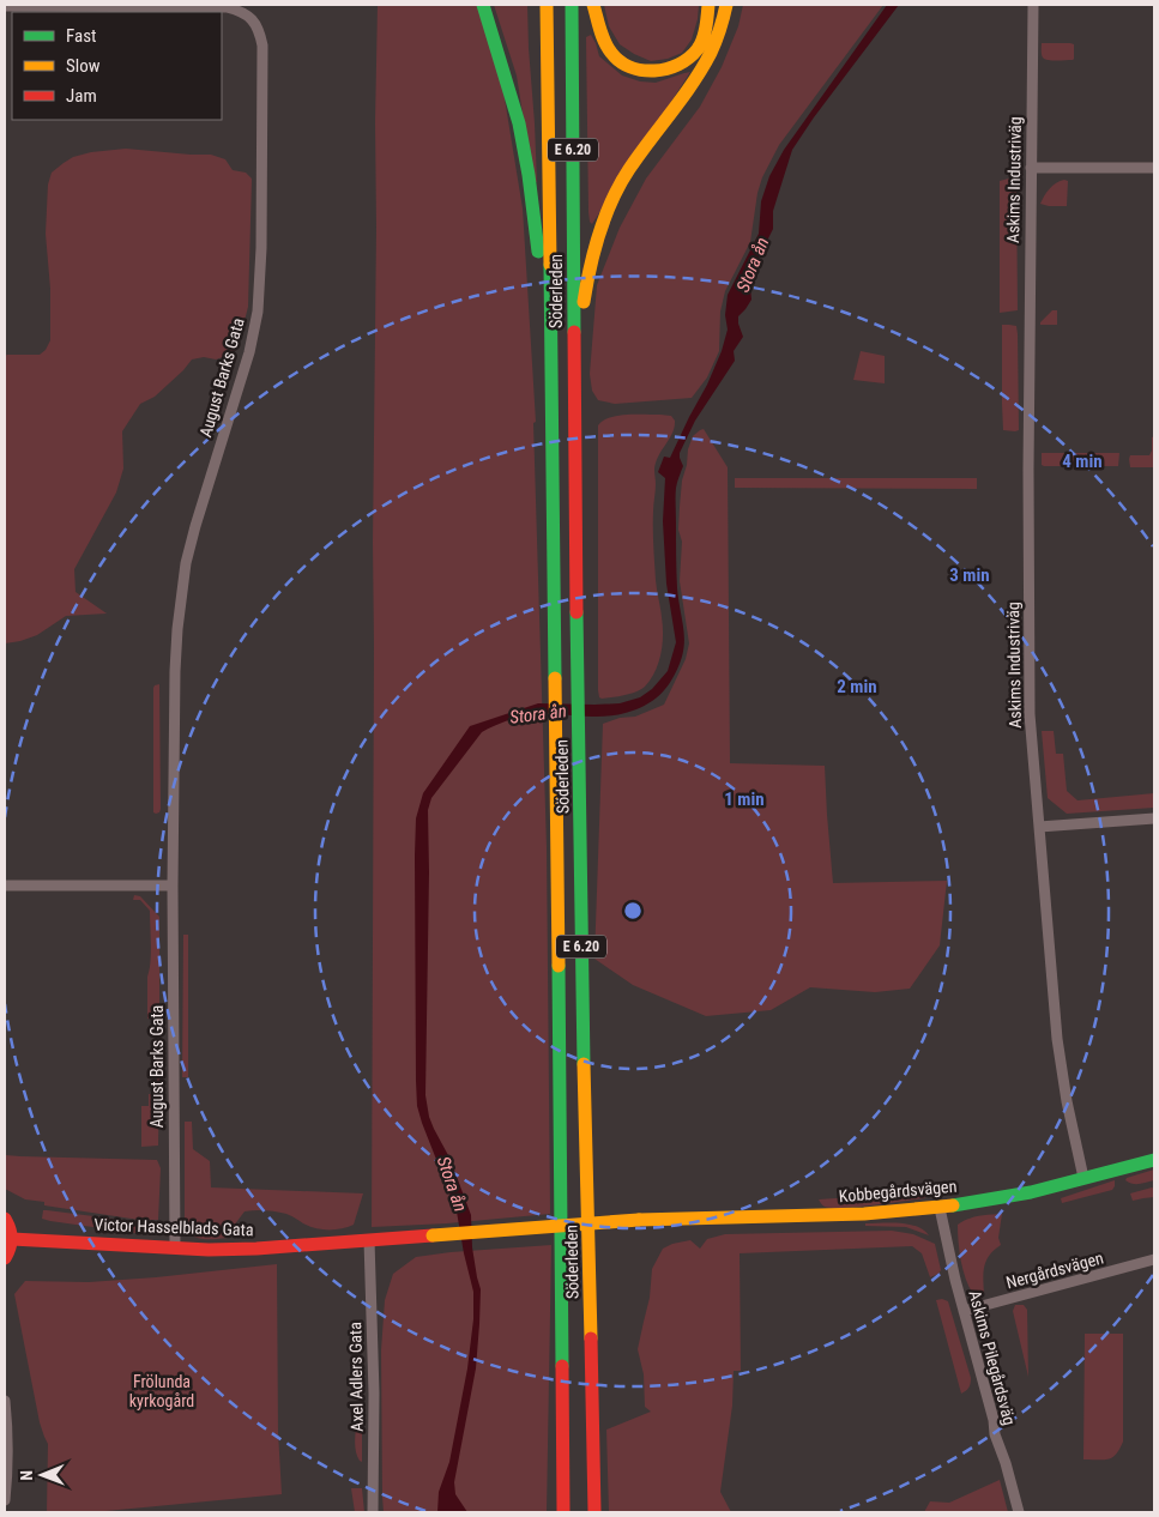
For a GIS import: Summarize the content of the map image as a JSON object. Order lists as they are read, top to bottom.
{
  "streets": {
    "main road": [
      "E 6.20",
      "Söderleden",
      "Kobbegårdsvägen",
      "Victor Hasselblads Gata"
    ],
    "street": [
      "Askims Industriväg",
      "August Barks Gata",
      "Nergårdsvägen",
      "Askims Pilegårdsväg",
      "Axel Adlers Gata"
    ]
  },
  "crossings": [
    ["Askims Industriväg", "Kobbegårdsvägen"],
    ["August Barks Gata", "Victor Hasselblads Gata"],
    ["Kobbegårdsvägen", "Victor Hasselblads Gata"],
    ["Kobbegårdsvägen", "Askims Pilegårdsväg"],
    ["Victor Hasselblads Gata", "Axel Adlers Gata"],
    ["Nergårdsvägen", "Askims Pilegårdsväg"]
  ],
  "water": ["Stora ån"],
  "parks": ["Frölunda kyrkogård"],
  "legend": ["Fast", "Slow", "Jam"],
  "north": "left",
  "rings": [
    "4 min",
    "3 min",
    "2 min",
    "1 min"
  ]
}
